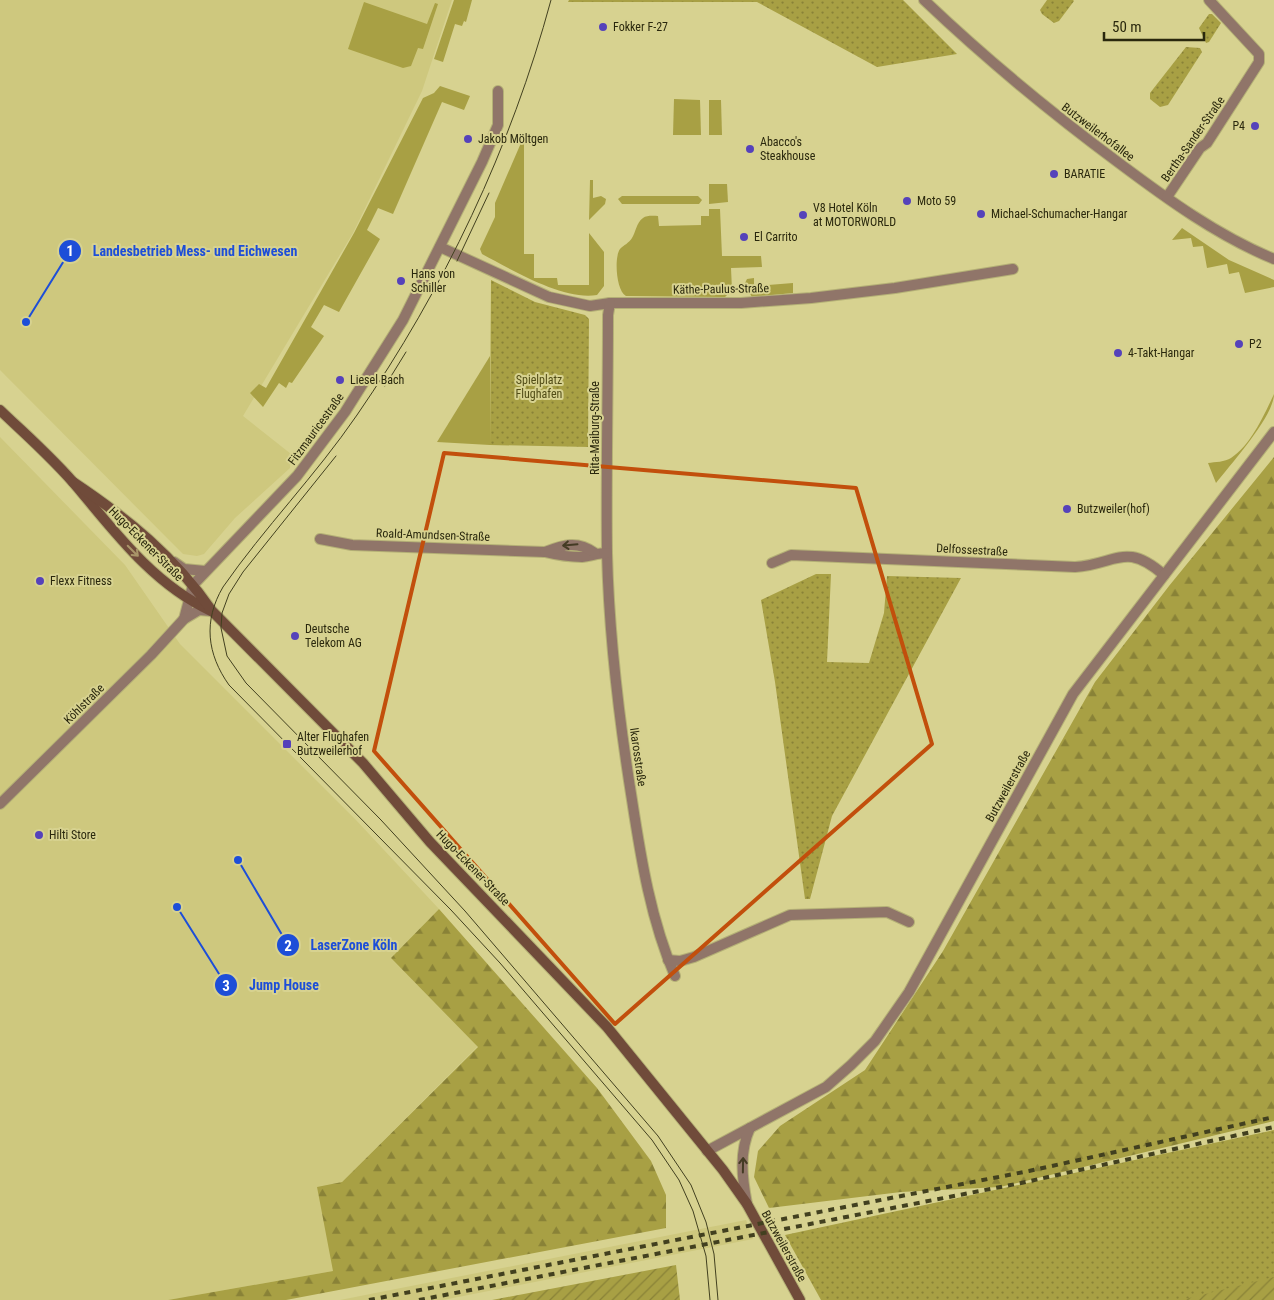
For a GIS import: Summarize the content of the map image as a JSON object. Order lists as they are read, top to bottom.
{
  "streets": {
    "main road": ["Hugo-Eckener-Straße", "Butzweilerstraße"],
    "street": [
      "Butzweilerhofallee",
      "Bertha-Sander-Straße",
      "Käthe-Paulus-Straße",
      "Rita-Maiburg-Straße",
      "Fitzmauricestraße",
      "Roald-Amundsen-Straße",
      "Delfossestraße",
      "Köhlstraße",
      "Ikarosstraße"
    ]
  },
  "crossings": [
    ["Butzweilerhofallee", "Bertha-Sander-Straße"],
    ["Käthe-Paulus-Straße", "Rita-Maiburg-Straße"],
    ["Käthe-Paulus-Straße", "Fitzmauricestraße"],
    ["Rita-Maiburg-Straße", "Roald-Amundsen-Straße"],
    ["Rita-Maiburg-Straße", "Ikarosstraße"],
    ["Fitzmauricestraße", "Hugo-Eckener-Straße"],
    ["Fitzmauricestraße", "Köhlstraße"],
    ["Roald-Amundsen-Straße", "Ikarosstraße"],
    ["Hugo-Eckener-Straße", "Köhlstraße"],
    ["Hugo-Eckener-Straße", "Butzweilerstraße"],
    ["Delfossestraße", "Butzweilerstraße"]
  ],
  "parks": ["Spielplatz Flughafen"],
  "places": {
    "other": [
      "Fokker F-27",
      "P4",
      "Jakob Möltgen",
      "Abacco's Steakhouse",
      "BARATIE",
      "Moto 59",
      "Michael-Schumacher-Hangar",
      "V8 Hotel Köln at MOTORWORLD",
      "El Carrito",
      "Hans von Schiller",
      "Landesbetrieb Mess- und Eichwesen",
      "P2",
      "4-Takt-Hangar",
      "Liesel Bach",
      "Butzweiler(hof)",
      "Flexx Fitness",
      "Deutsche Telekom AG",
      "Hilti Store",
      "LaserZone Köln",
      "Jump House"
    ],
    "transit": ["Alter Flughafen Butzweilerhof"]
  },
  "scale_bar": "50 m"
}
